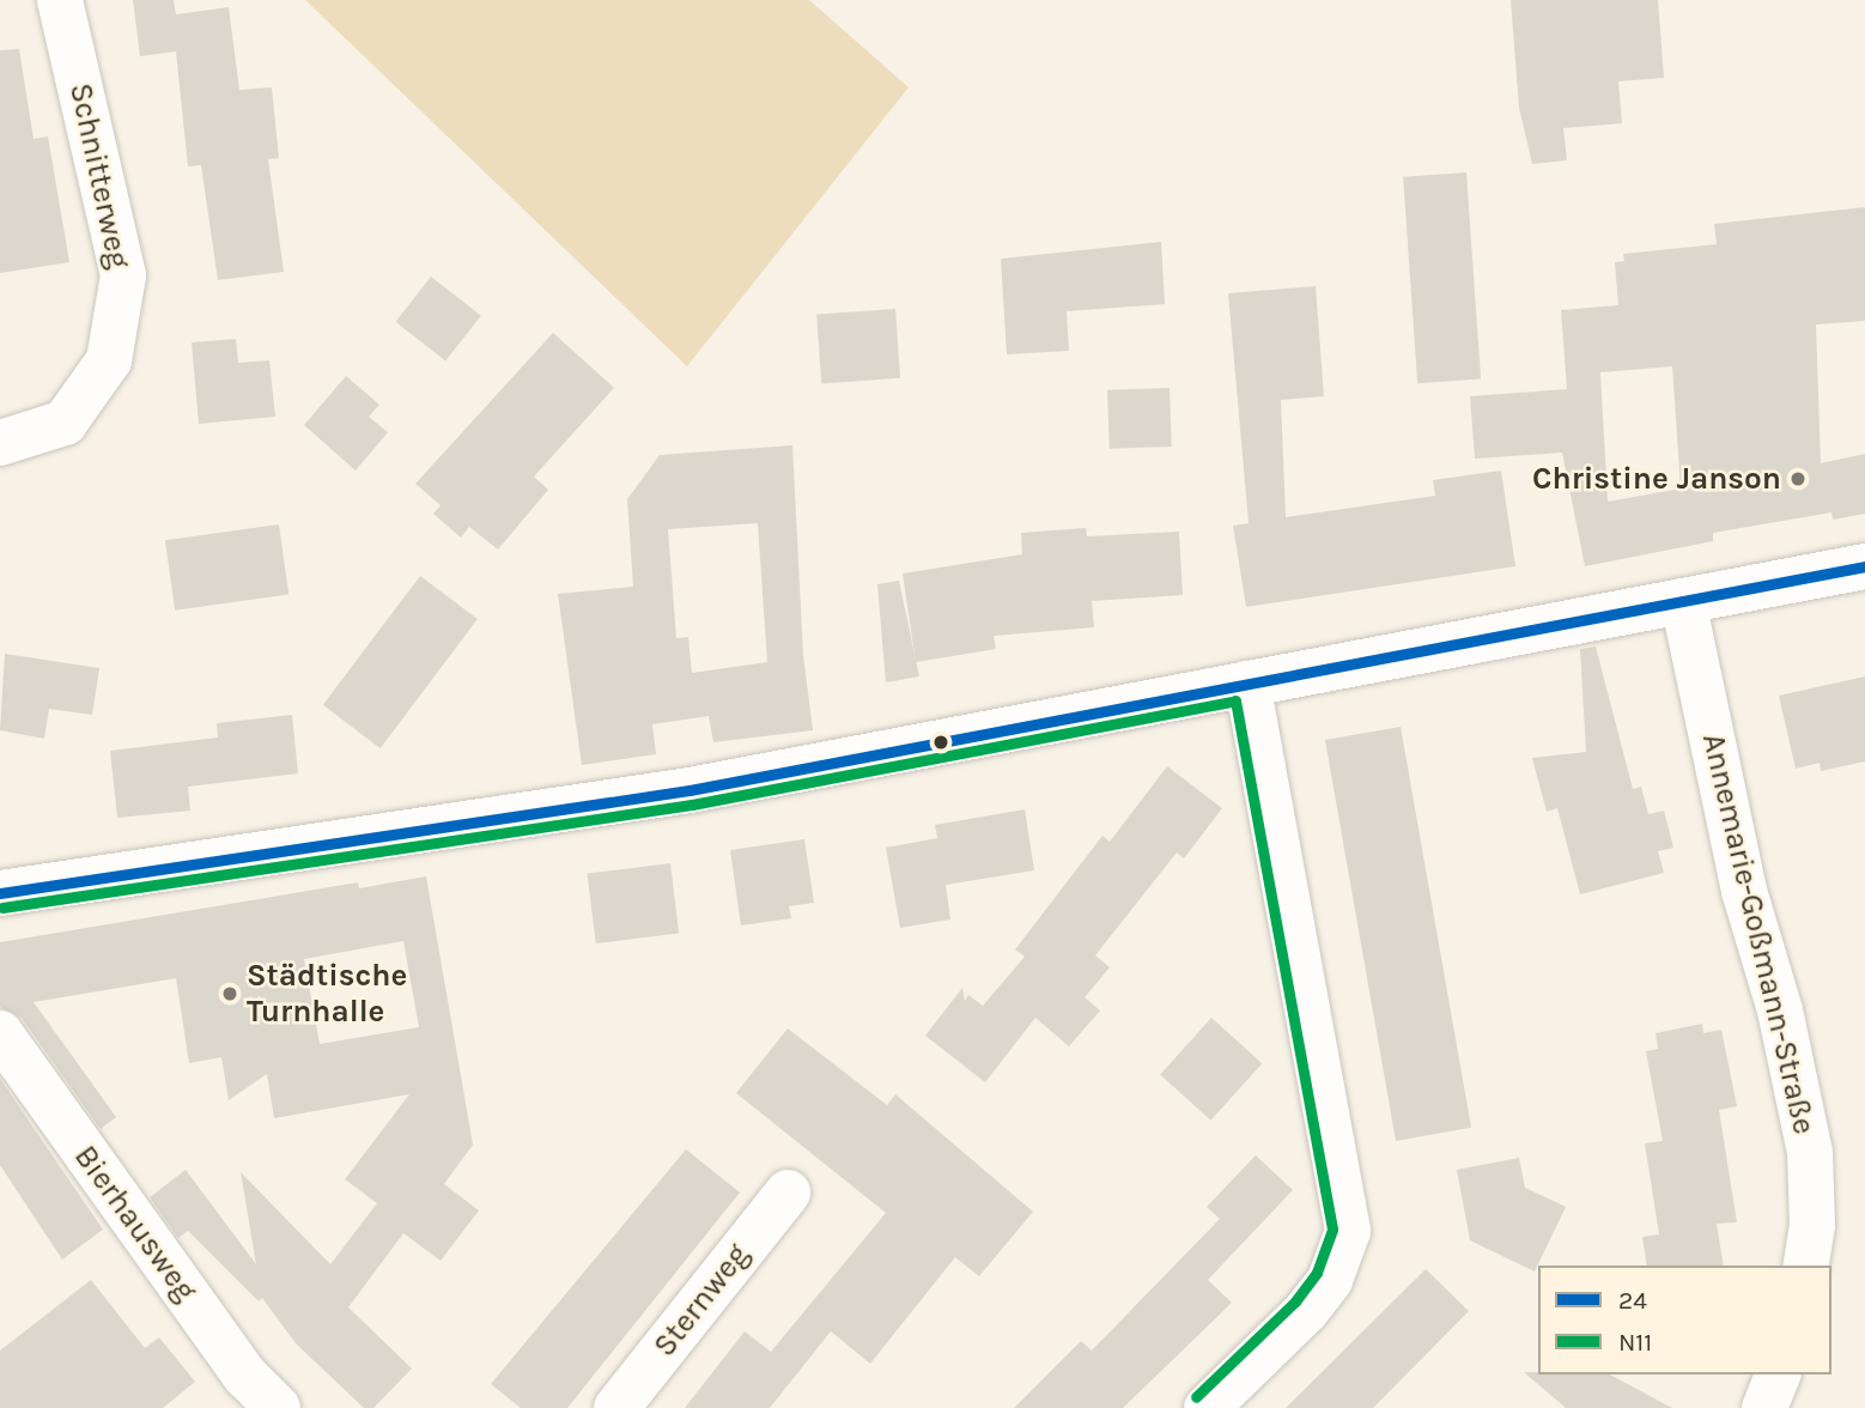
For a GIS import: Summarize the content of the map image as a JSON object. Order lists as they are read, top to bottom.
{
  "streets": {
    "street": [
      "Schnitterweg",
      "Annemarie-Goßmann-Straße",
      "Bierhausweg",
      "Sternweg"
    ]
  },
  "places": ["Christine Janson", "Städtische Turnhalle"],
  "lines": ["transit line 24", "transit line N11"],
  "legend": ["24", "N11"]
}
